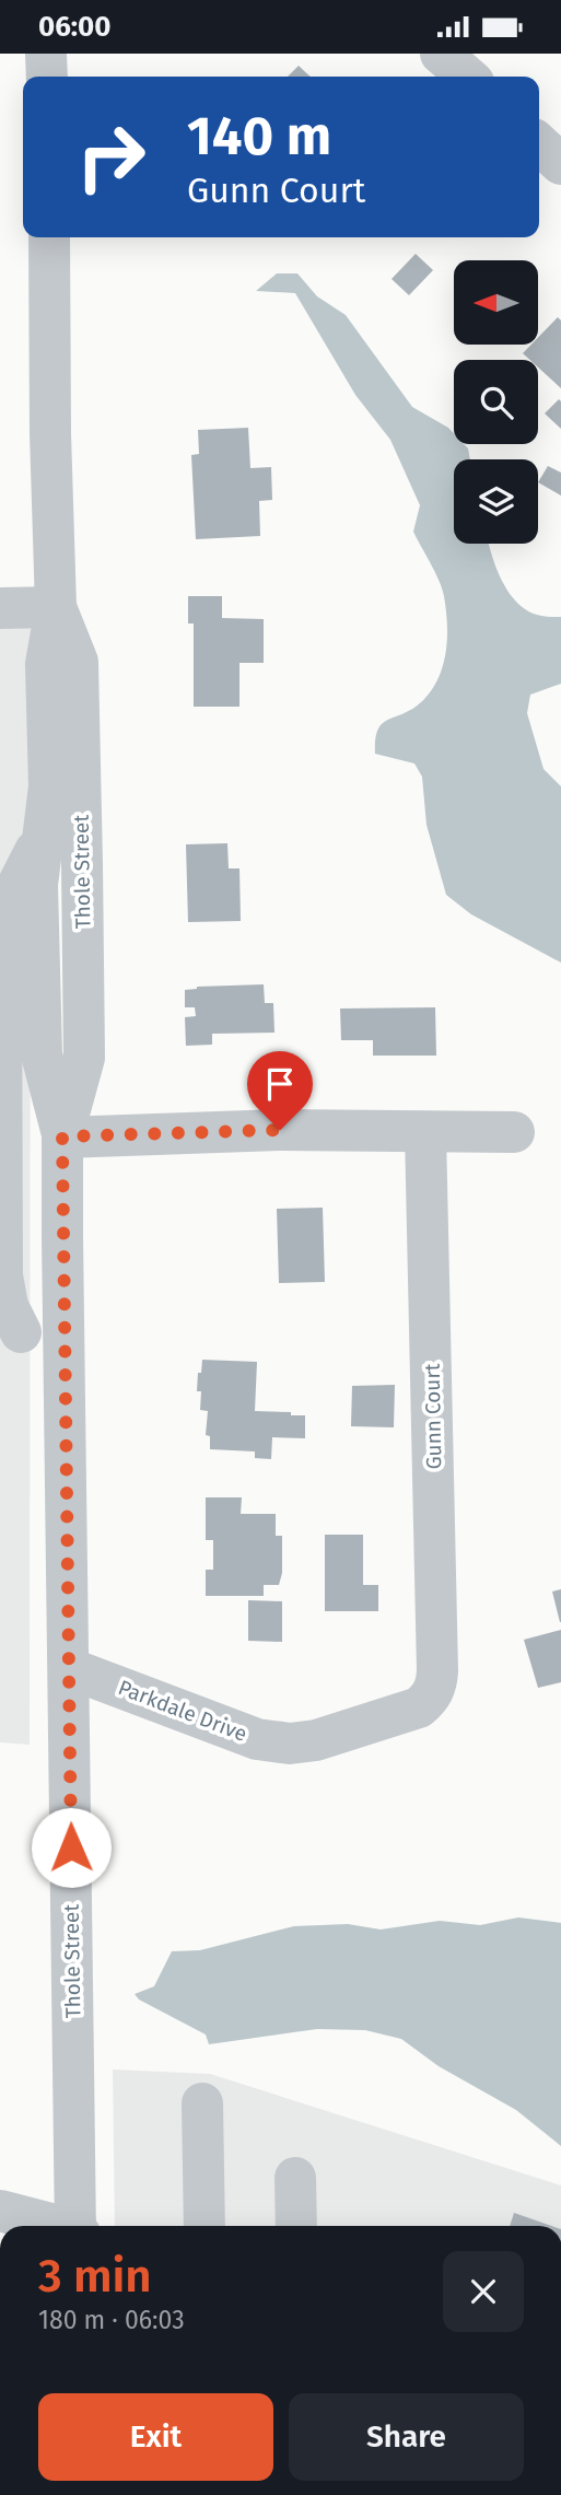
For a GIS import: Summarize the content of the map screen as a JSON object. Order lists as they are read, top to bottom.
{
  "streets": {
    "street": ["Thole Street", "Gunn Court", "Parkdale Drive"]
  },
  "crossings": [
    ["Thole Street", "Parkdale Drive"],
    ["Gunn Court", "Parkdale Drive"]
  ],
  "north": "left",
  "page": {
    "status": "06:00",
    "turn": ["140 m", "Gunn Court"],
    "heading": ["3 min", "180 m · 06:03"],
    "buttons": ["Exit", "Share"]
  }
}
